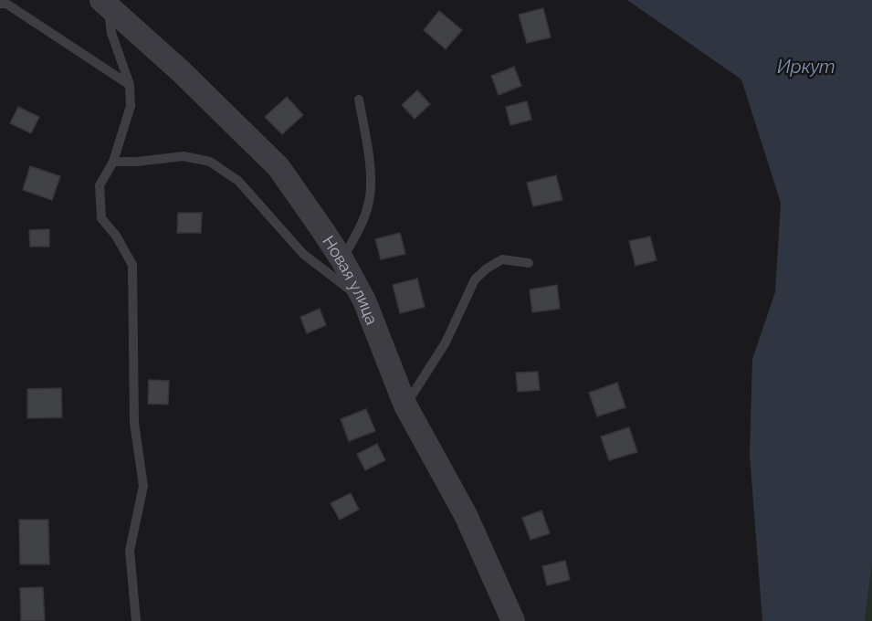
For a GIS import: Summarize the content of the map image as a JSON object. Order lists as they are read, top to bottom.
{
  "streets": {
    "street": ["Новая улица"]
  },
  "water": ["Иркут"]
}
